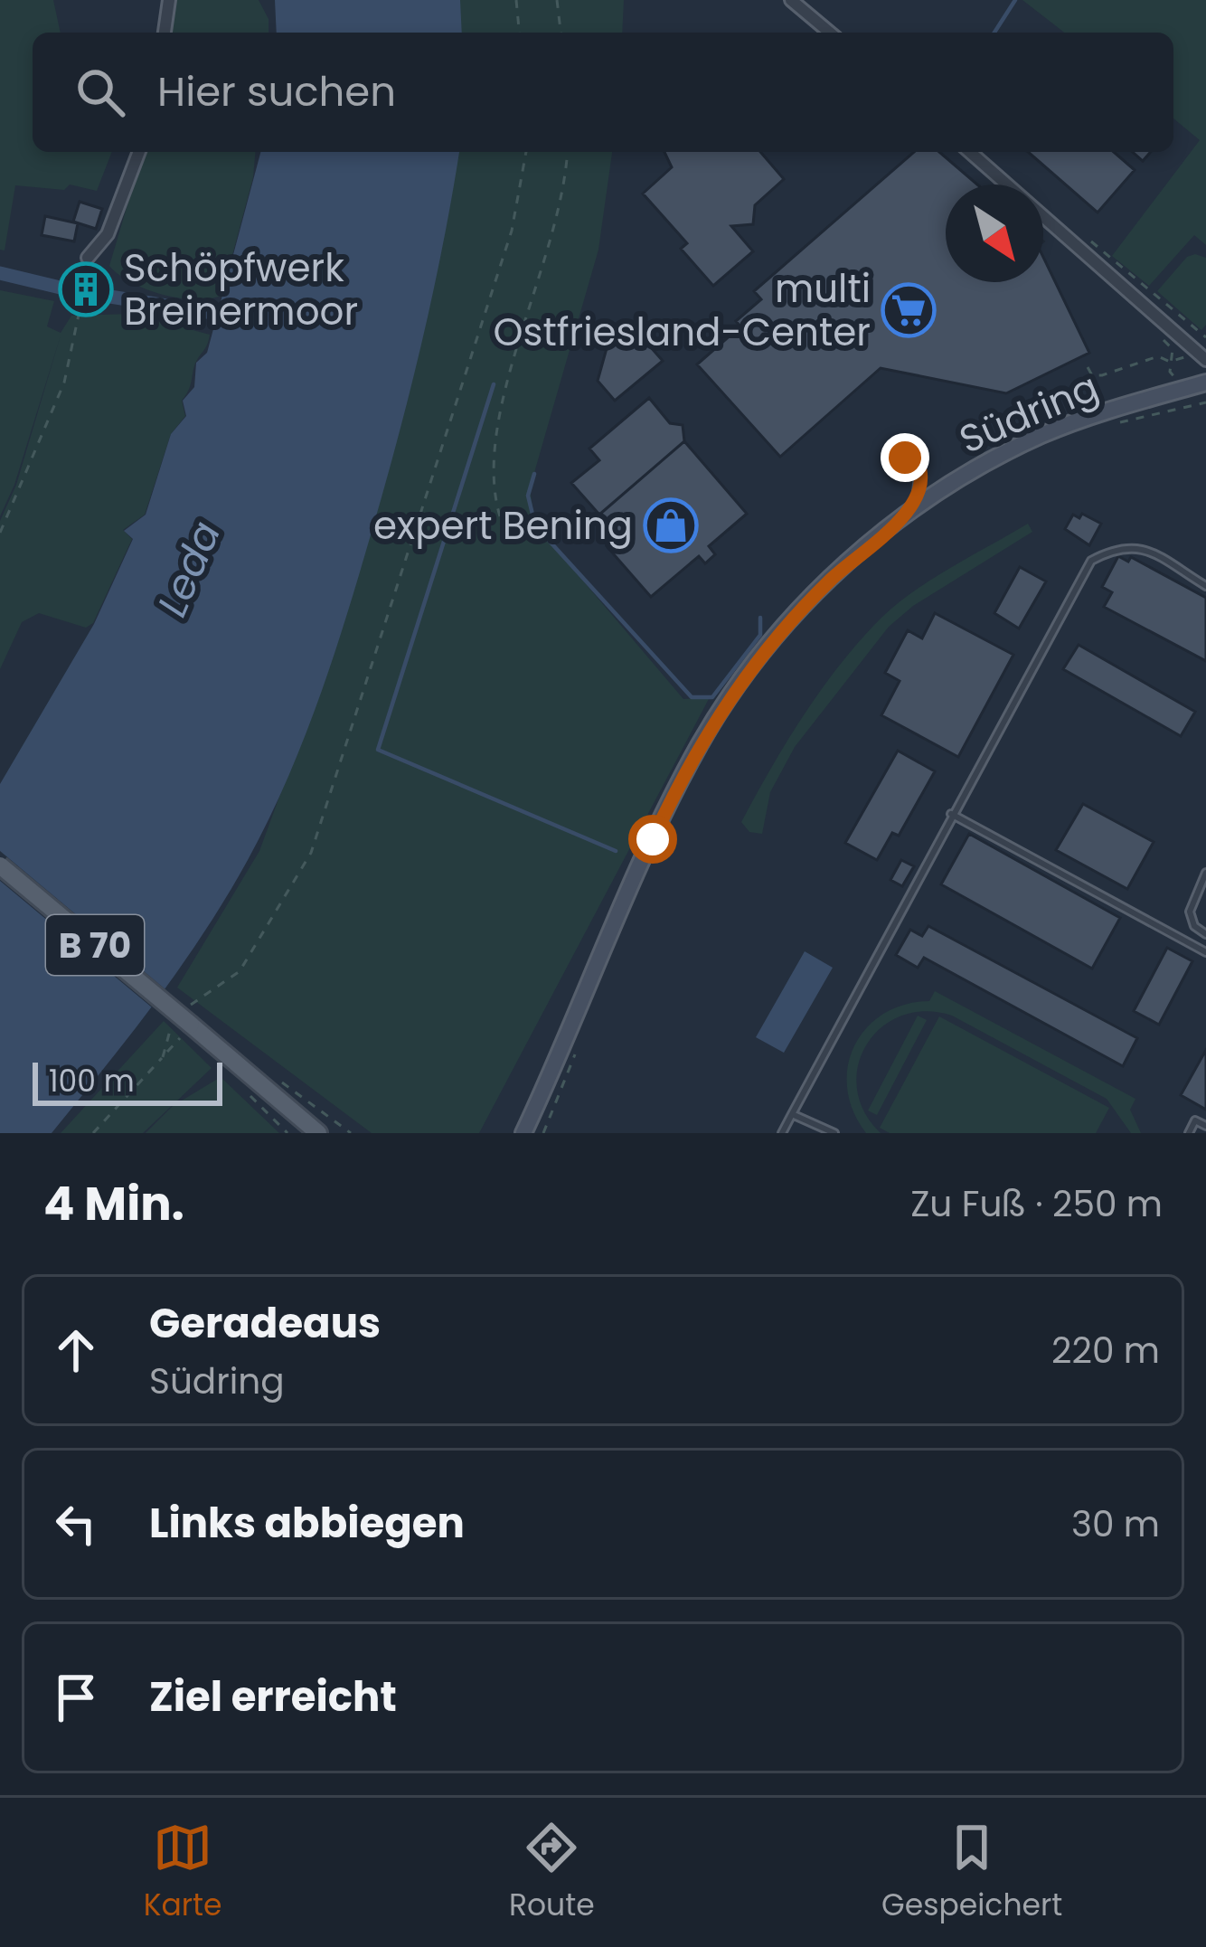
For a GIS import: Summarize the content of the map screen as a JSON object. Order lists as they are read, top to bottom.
{
  "streets": {
    "main road": ["Südring", "B 70"]
  },
  "water": ["Leda"],
  "places": {
    "building": ["Schöpfwerk Breinermoor"],
    "supermarket": ["multi Ostfriesland-Center"],
    "shop": ["expert Bening"]
  },
  "scale_bar": "100 m",
  "north": "bottom right",
  "page": {
    "search": "Hier suchen",
    "scale": "100 m",
    "heading": ["4 Min.", "Zu Fuß · 250 m"],
    "list": [
      ["Geradeaus", "Südring", "220 m"],
      ["Links abbiegen", "30 m"],
      "Ziel erreicht"
    ],
    "nav": ["Karte", "Route", "Gespeichert"]
  }
}
